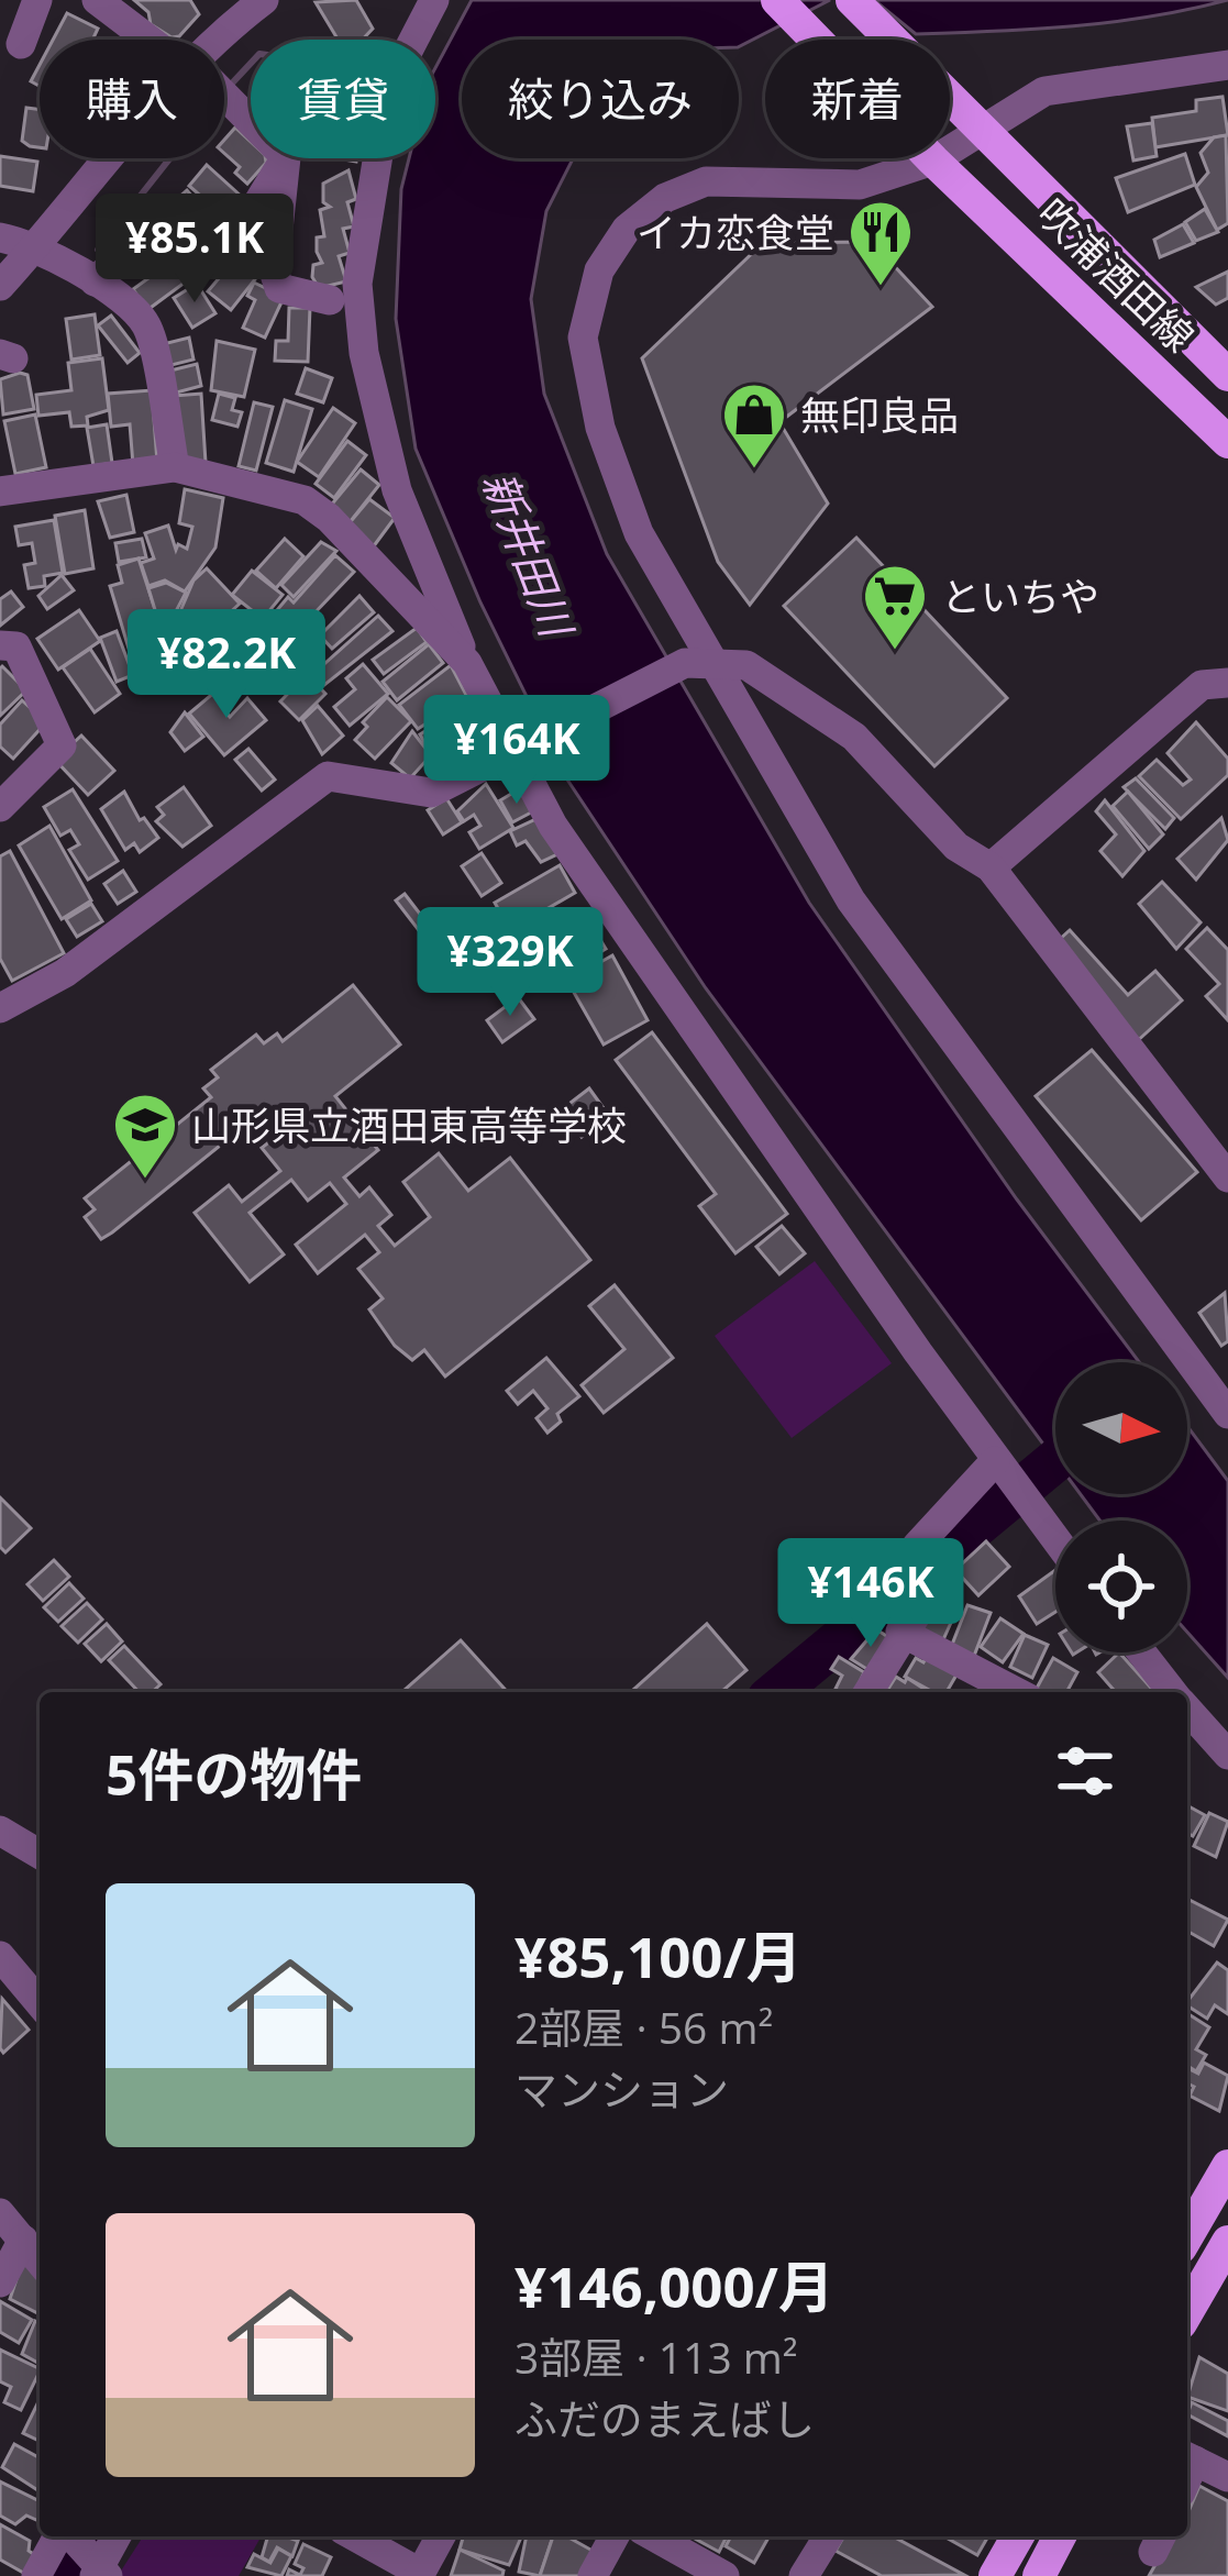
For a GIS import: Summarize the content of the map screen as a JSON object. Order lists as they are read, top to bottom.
{
  "streets": {
    "main road": ["吹浦酒田線"]
  },
  "water": ["新井田川"],
  "places": {
    "restaurant": ["イカ恋食堂"],
    "shop": ["無印良品"],
    "supermarket": ["といちや"],
    "school or university": ["山形県立酒田東高等学校"]
  },
  "north": "right",
  "page": {
    "chip": [
      "購入",
      "賃貸",
      "絞り込み",
      "新着"
    ],
    "price": [
      "¥85.1K",
      "¥82.2K",
      "¥164K",
      "¥329K",
      "¥146K"
    ],
    "heading": "5件の物件",
    "list": [
      {
        "name": "¥85,100/月",
        "note": "2部屋 · 56 m² · マンション"
      },
      {
        "name": "¥146,000/月",
        "note": "3部屋 · 113 m² · ふだのまえばし"
      }
    ]
  }
}
